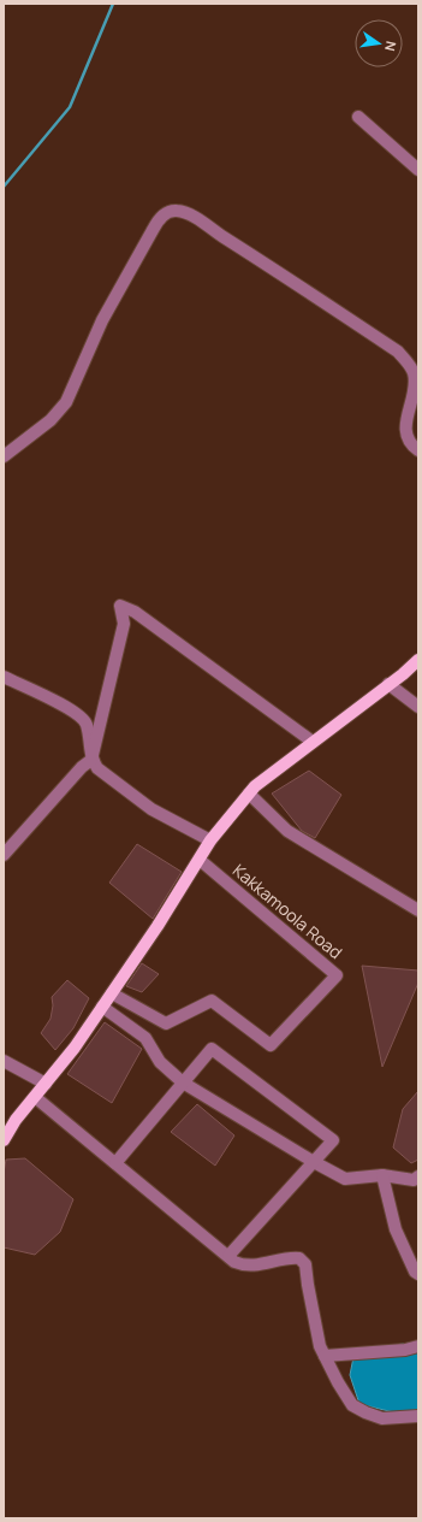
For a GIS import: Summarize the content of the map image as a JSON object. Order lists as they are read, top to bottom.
{
  "streets": {
    "street": ["Kakkamoola Road"]
  },
  "north": "right"
}
